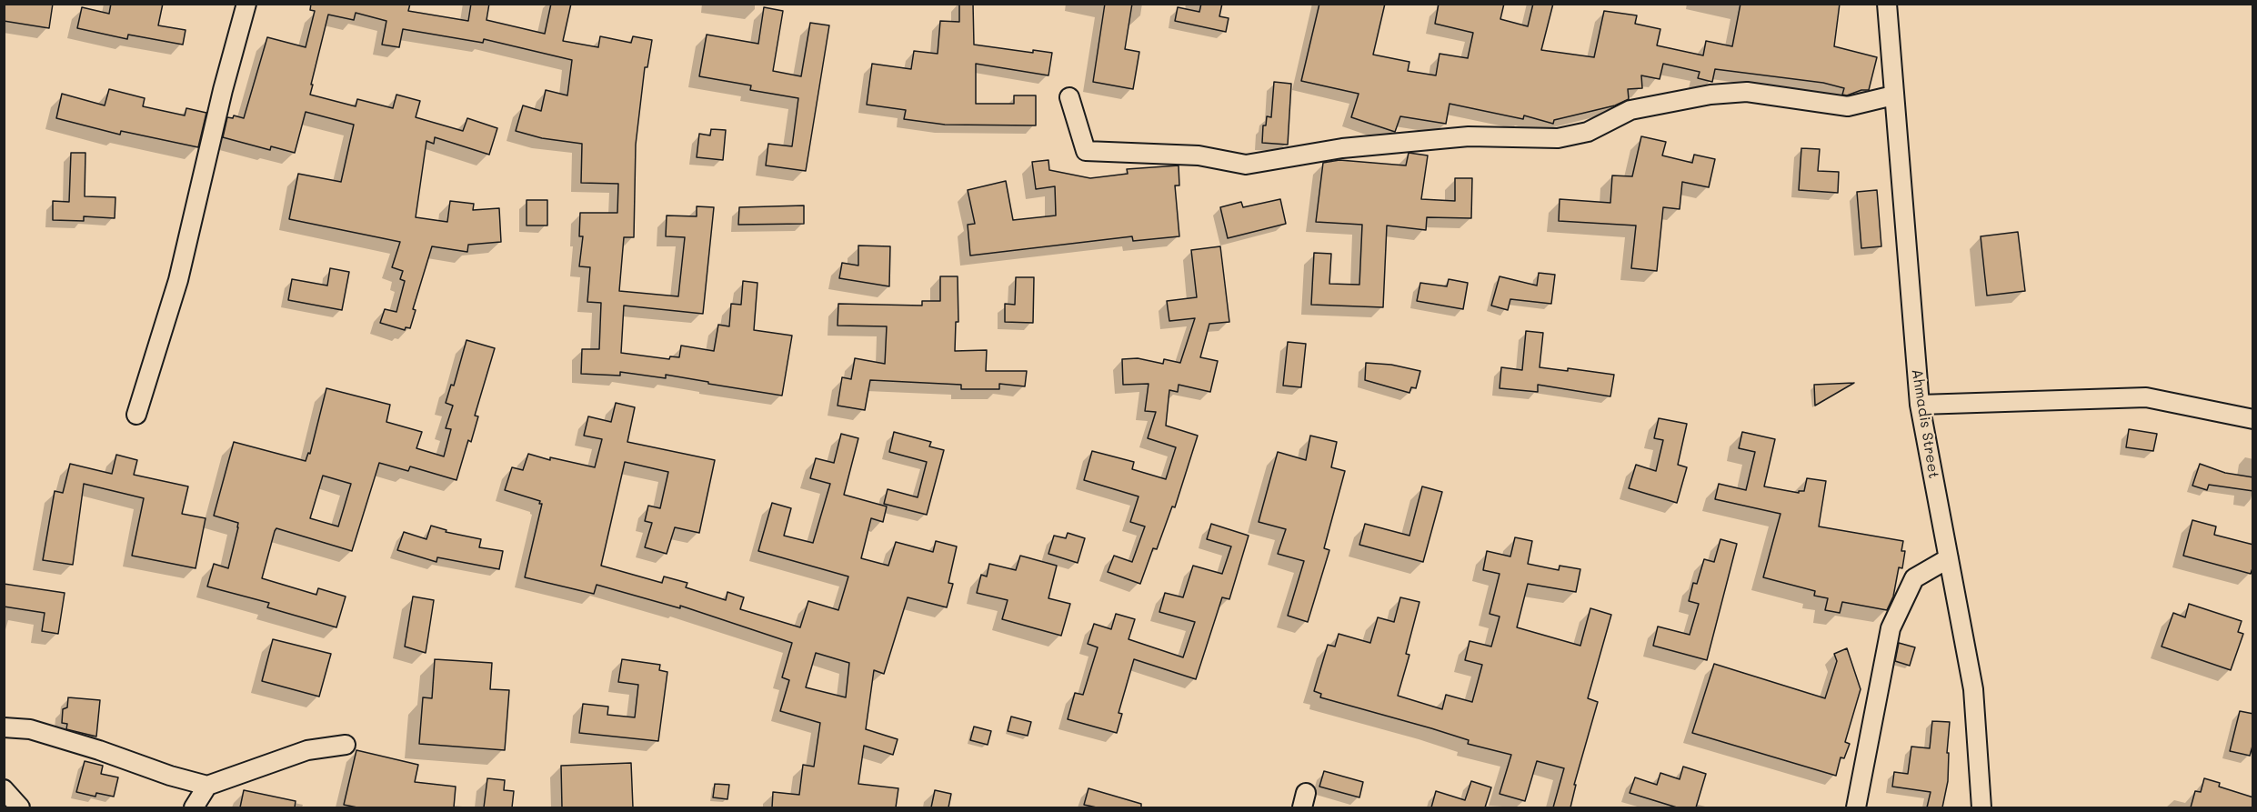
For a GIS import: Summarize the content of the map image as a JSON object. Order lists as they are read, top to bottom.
{
  "streets": {
    "street": ["Ahmadis Street"]
  }
}
